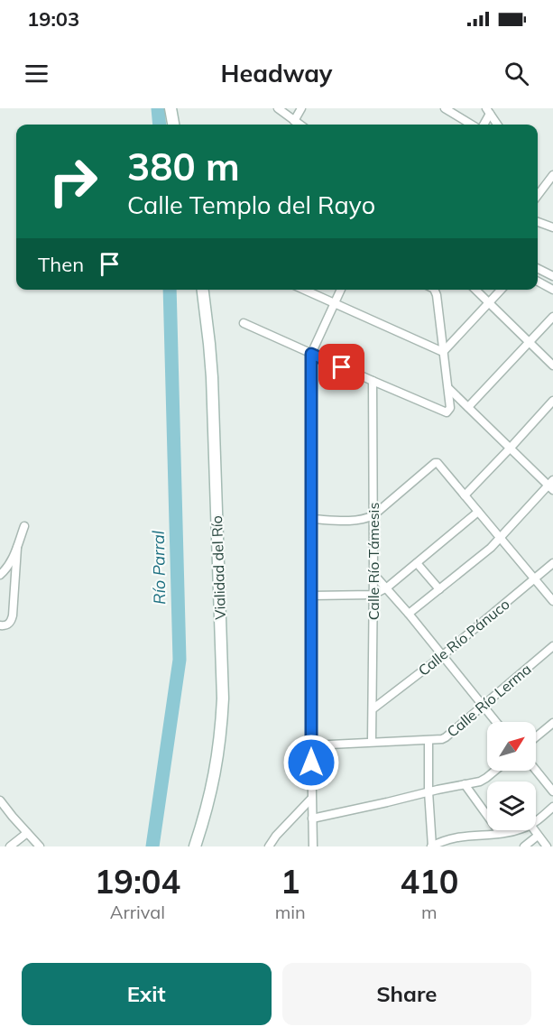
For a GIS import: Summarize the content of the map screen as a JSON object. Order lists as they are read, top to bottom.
{
  "streets": {
    "main road": ["Vialidad del Río"],
    "street": ["Calle Río Támesis", "Calle Río Pánuco", "Calle Río Lerma"]
  },
  "crossings": [
    ["Calle Río Támesis", "Calle Río Pánuco"]
  ],
  "water": ["Río Parral"],
  "north": "top right",
  "page": {
    "status": "19:03",
    "header": "Headway",
    "turn": ["380 m", "Calle Templo del Rayo"],
    "then": "Then",
    "eta": [
      "19:04",
      "Arrival",
      "1",
      "min",
      "410",
      "m"
    ],
    "buttons": ["Exit", "Share"]
  }
}
